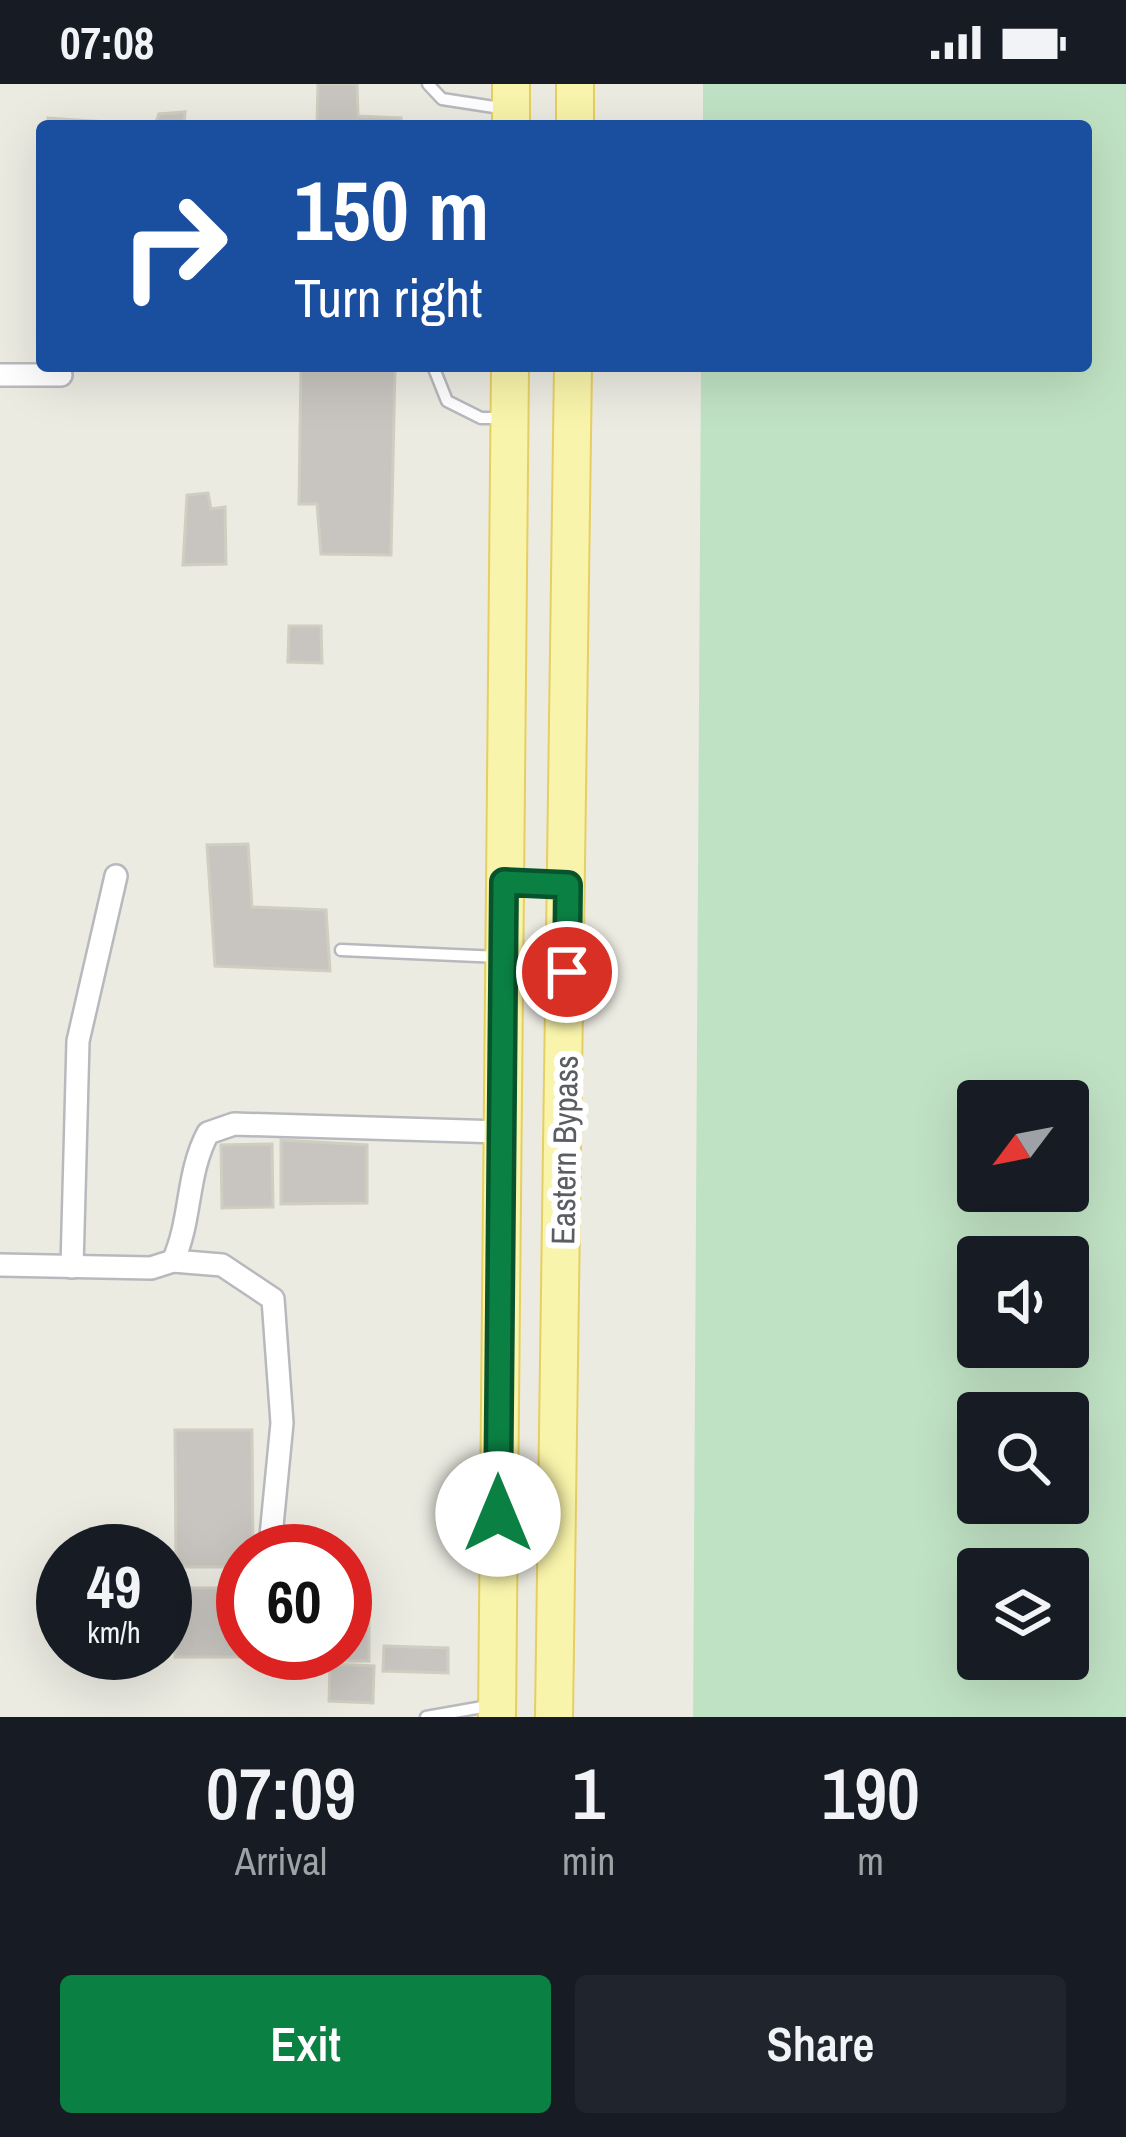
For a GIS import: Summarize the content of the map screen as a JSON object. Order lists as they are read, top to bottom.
{
  "streets": {
    "main road": ["Eastern Bypass"]
  },
  "north": "bottom left",
  "page": {
    "status": "07:08",
    "turn": ["150 m", "Turn right"],
    "speed": "49 km/h",
    "limit": "60",
    "eta": [
      "07:09",
      "Arrival",
      "1",
      "min",
      "190",
      "m"
    ],
    "buttons": ["Exit", "Share"]
  }
}
